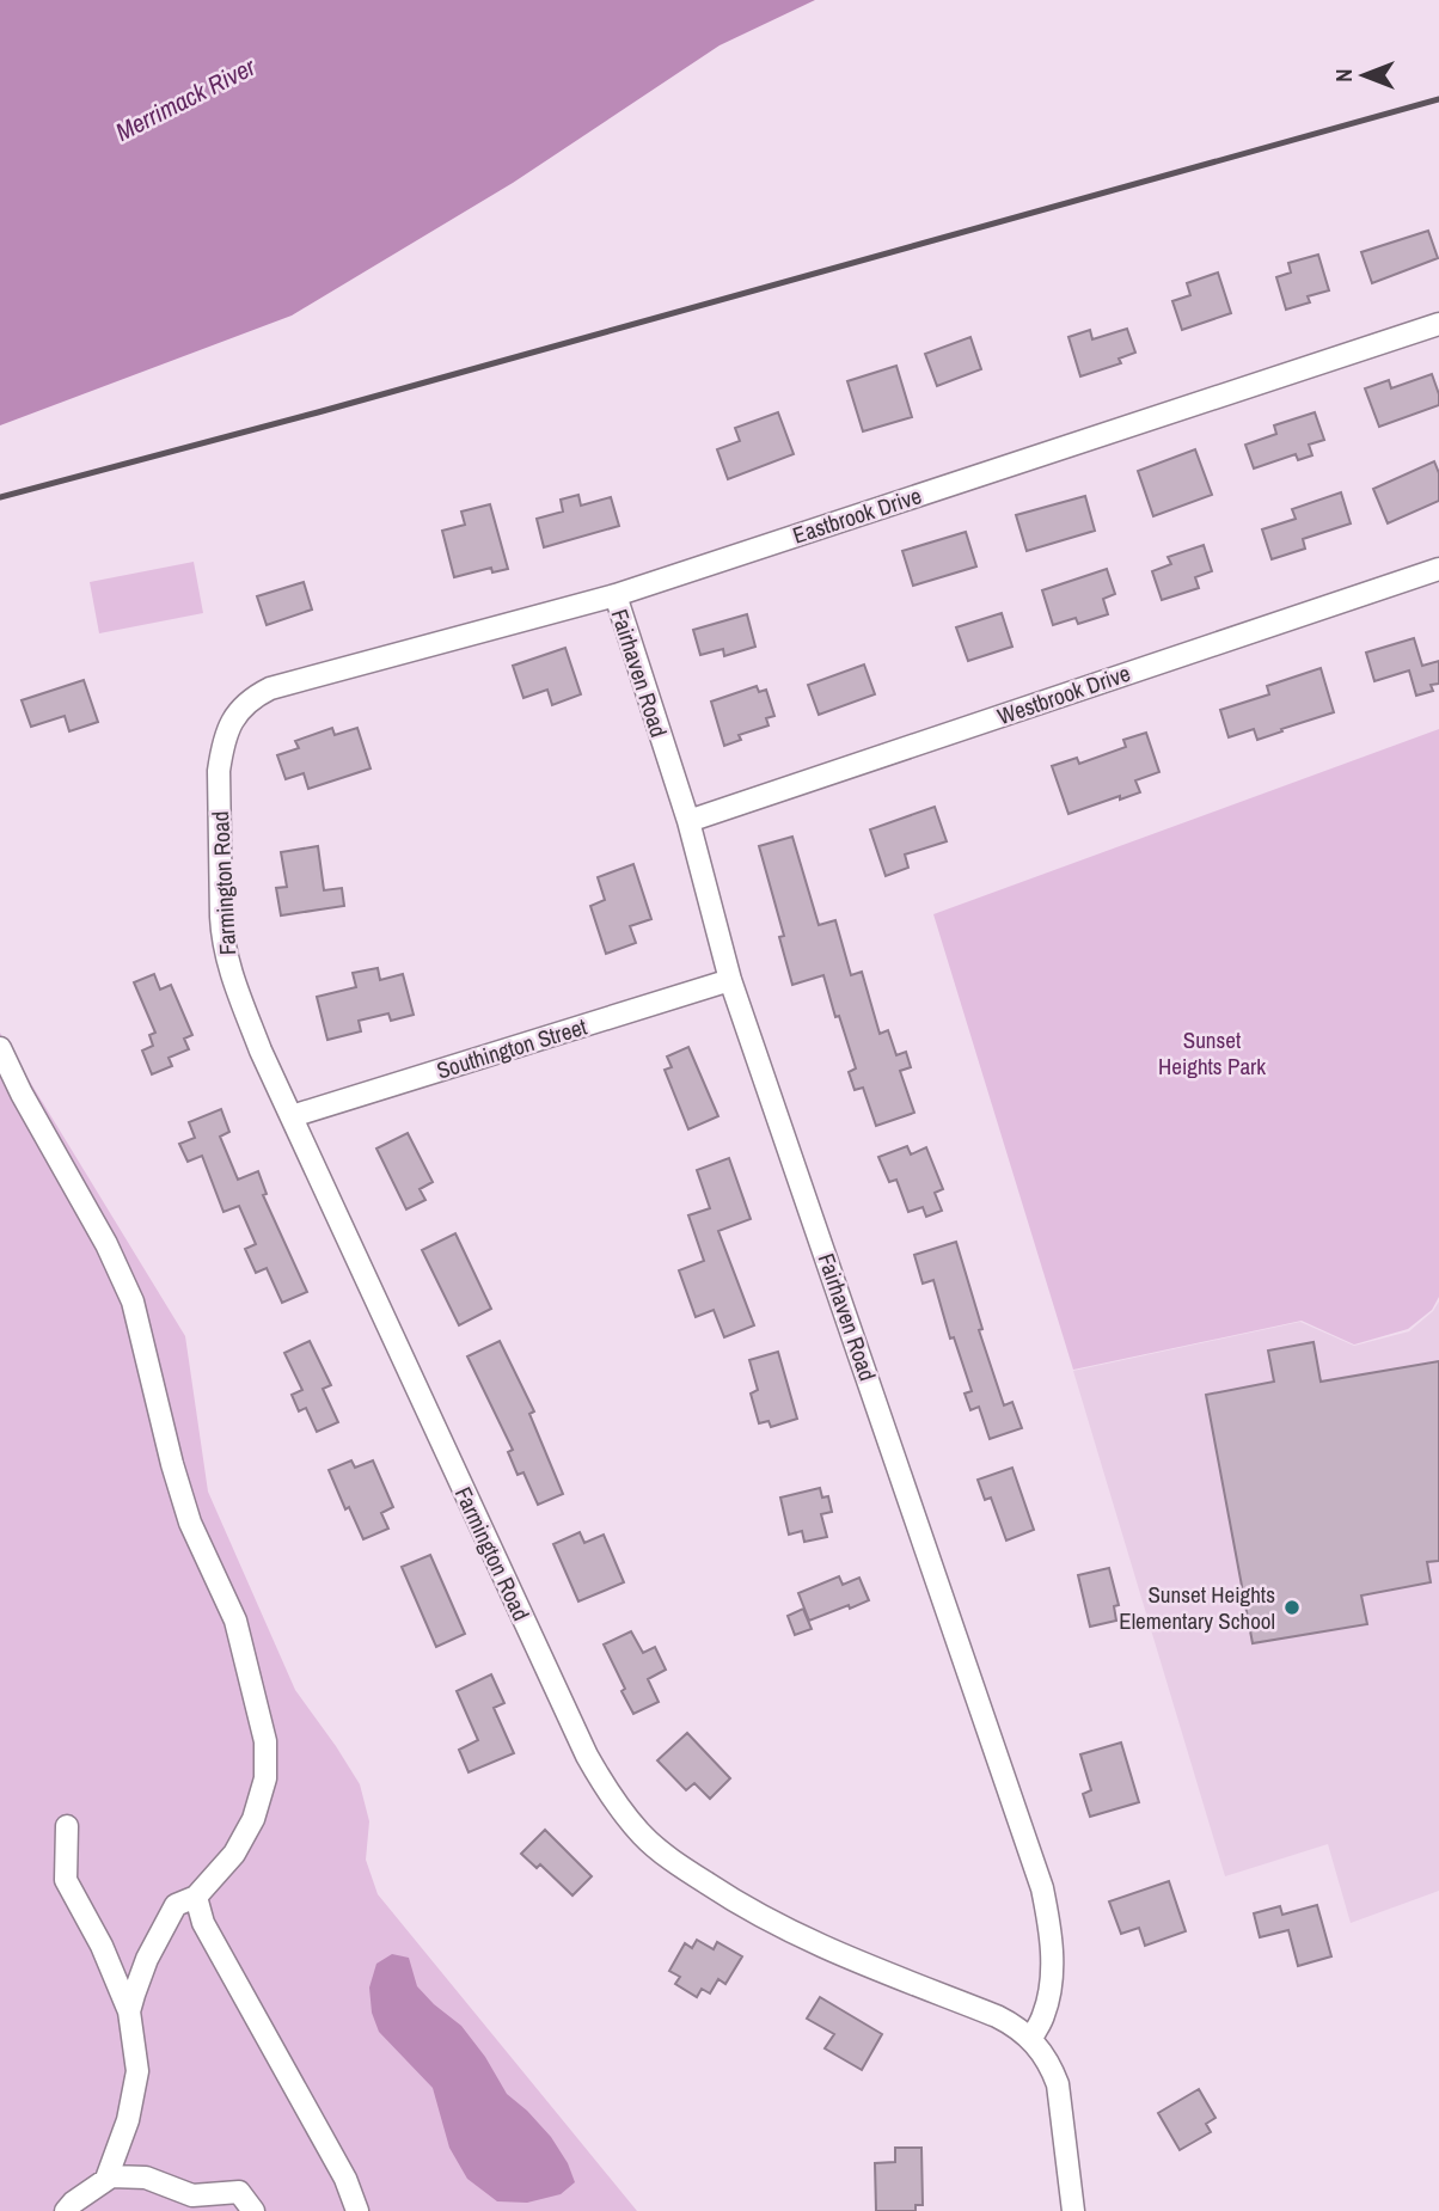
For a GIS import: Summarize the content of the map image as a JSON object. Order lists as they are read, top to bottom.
{
  "streets": {
    "street": [
      "Eastbrook Drive",
      "Fairhaven Road",
      "Westbrook Drive",
      "Farmington Road",
      "Southington Street"
    ]
  },
  "crossings": [
    ["Eastbrook Drive", "Fairhaven Road"],
    ["Eastbrook Drive", "Farmington Road"],
    ["Fairhaven Road", "Westbrook Drive"],
    ["Fairhaven Road", "Farmington Road"],
    ["Fairhaven Road", "Southington Street"],
    ["Farmington Road", "Southington Street"]
  ],
  "water": ["Merrimack River"],
  "parks": ["Sunset Heights Park"],
  "places": ["Sunset Heights Elementary School"],
  "north": "left"
}
